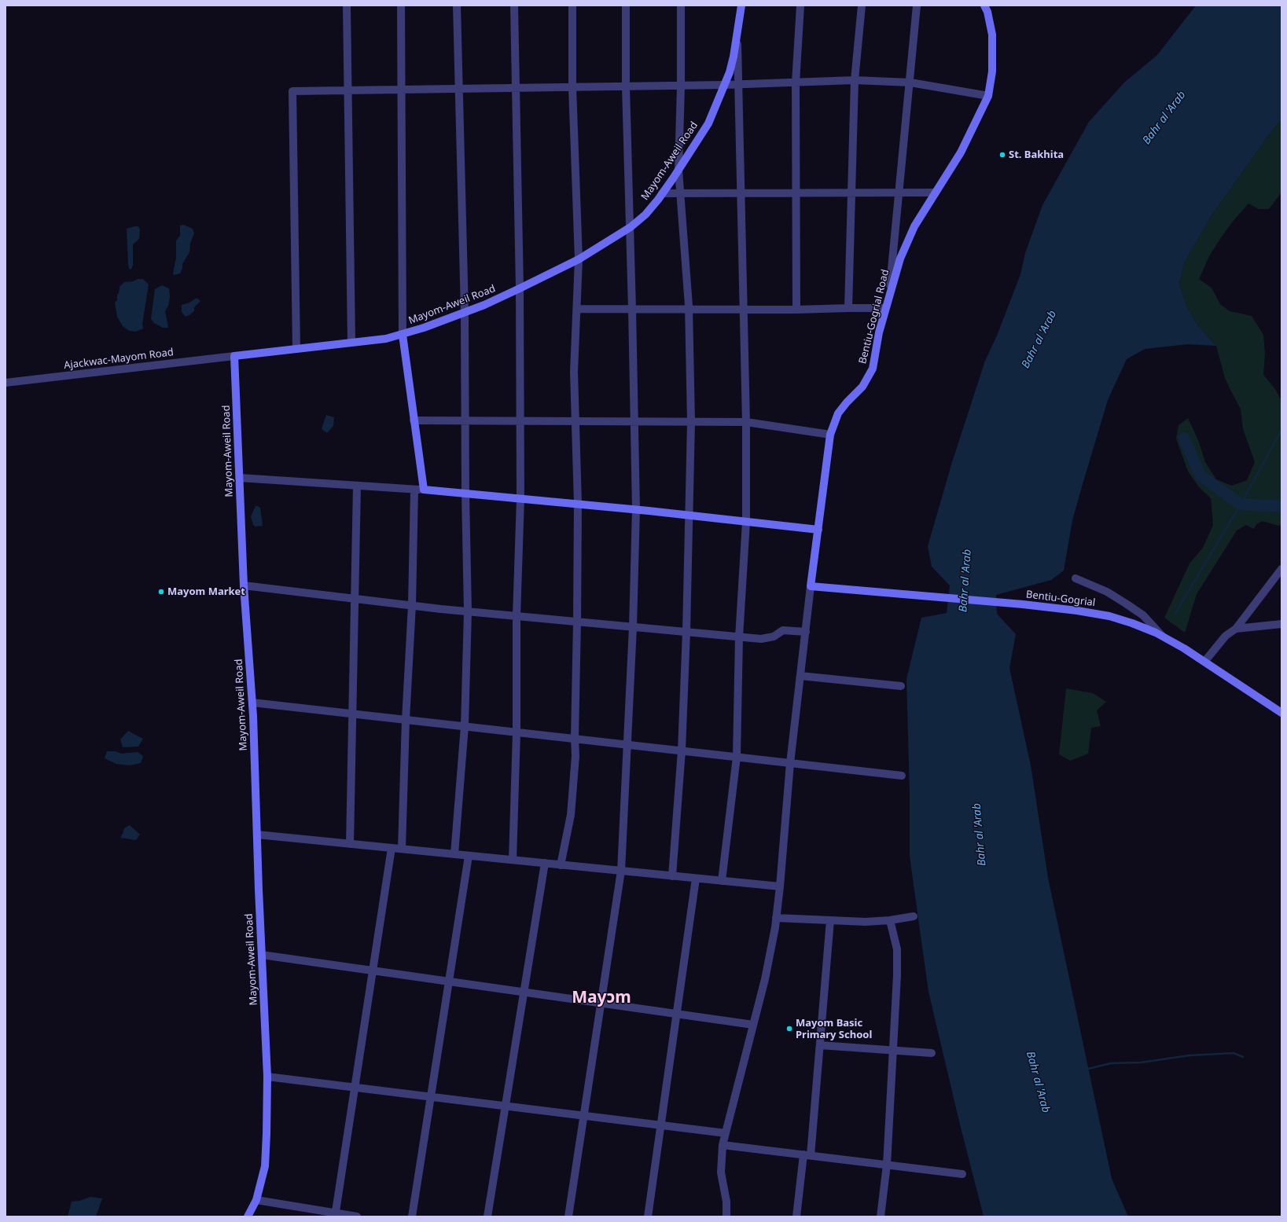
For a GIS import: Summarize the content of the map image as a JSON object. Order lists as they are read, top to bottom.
{
  "streets": {
    "main road": ["Mayom-Aweil Road", "Bentiu-Gogrial Road", "Bentiu-Gogrial"],
    "street": ["Ajackwac-Mayom Road"]
  },
  "crossings": [
    ["Mayom-Aweil Road", "Ajackwac-Mayom Road"],
    ["Bentiu-Gogrial Road", "Bentiu-Gogrial"]
  ],
  "districts": ["Mayɔm"],
  "water": ["Bahr al 'Arab"],
  "places": ["St. Bakhita", "Mayom Market", "Mayom Basic Primary School"]
}
